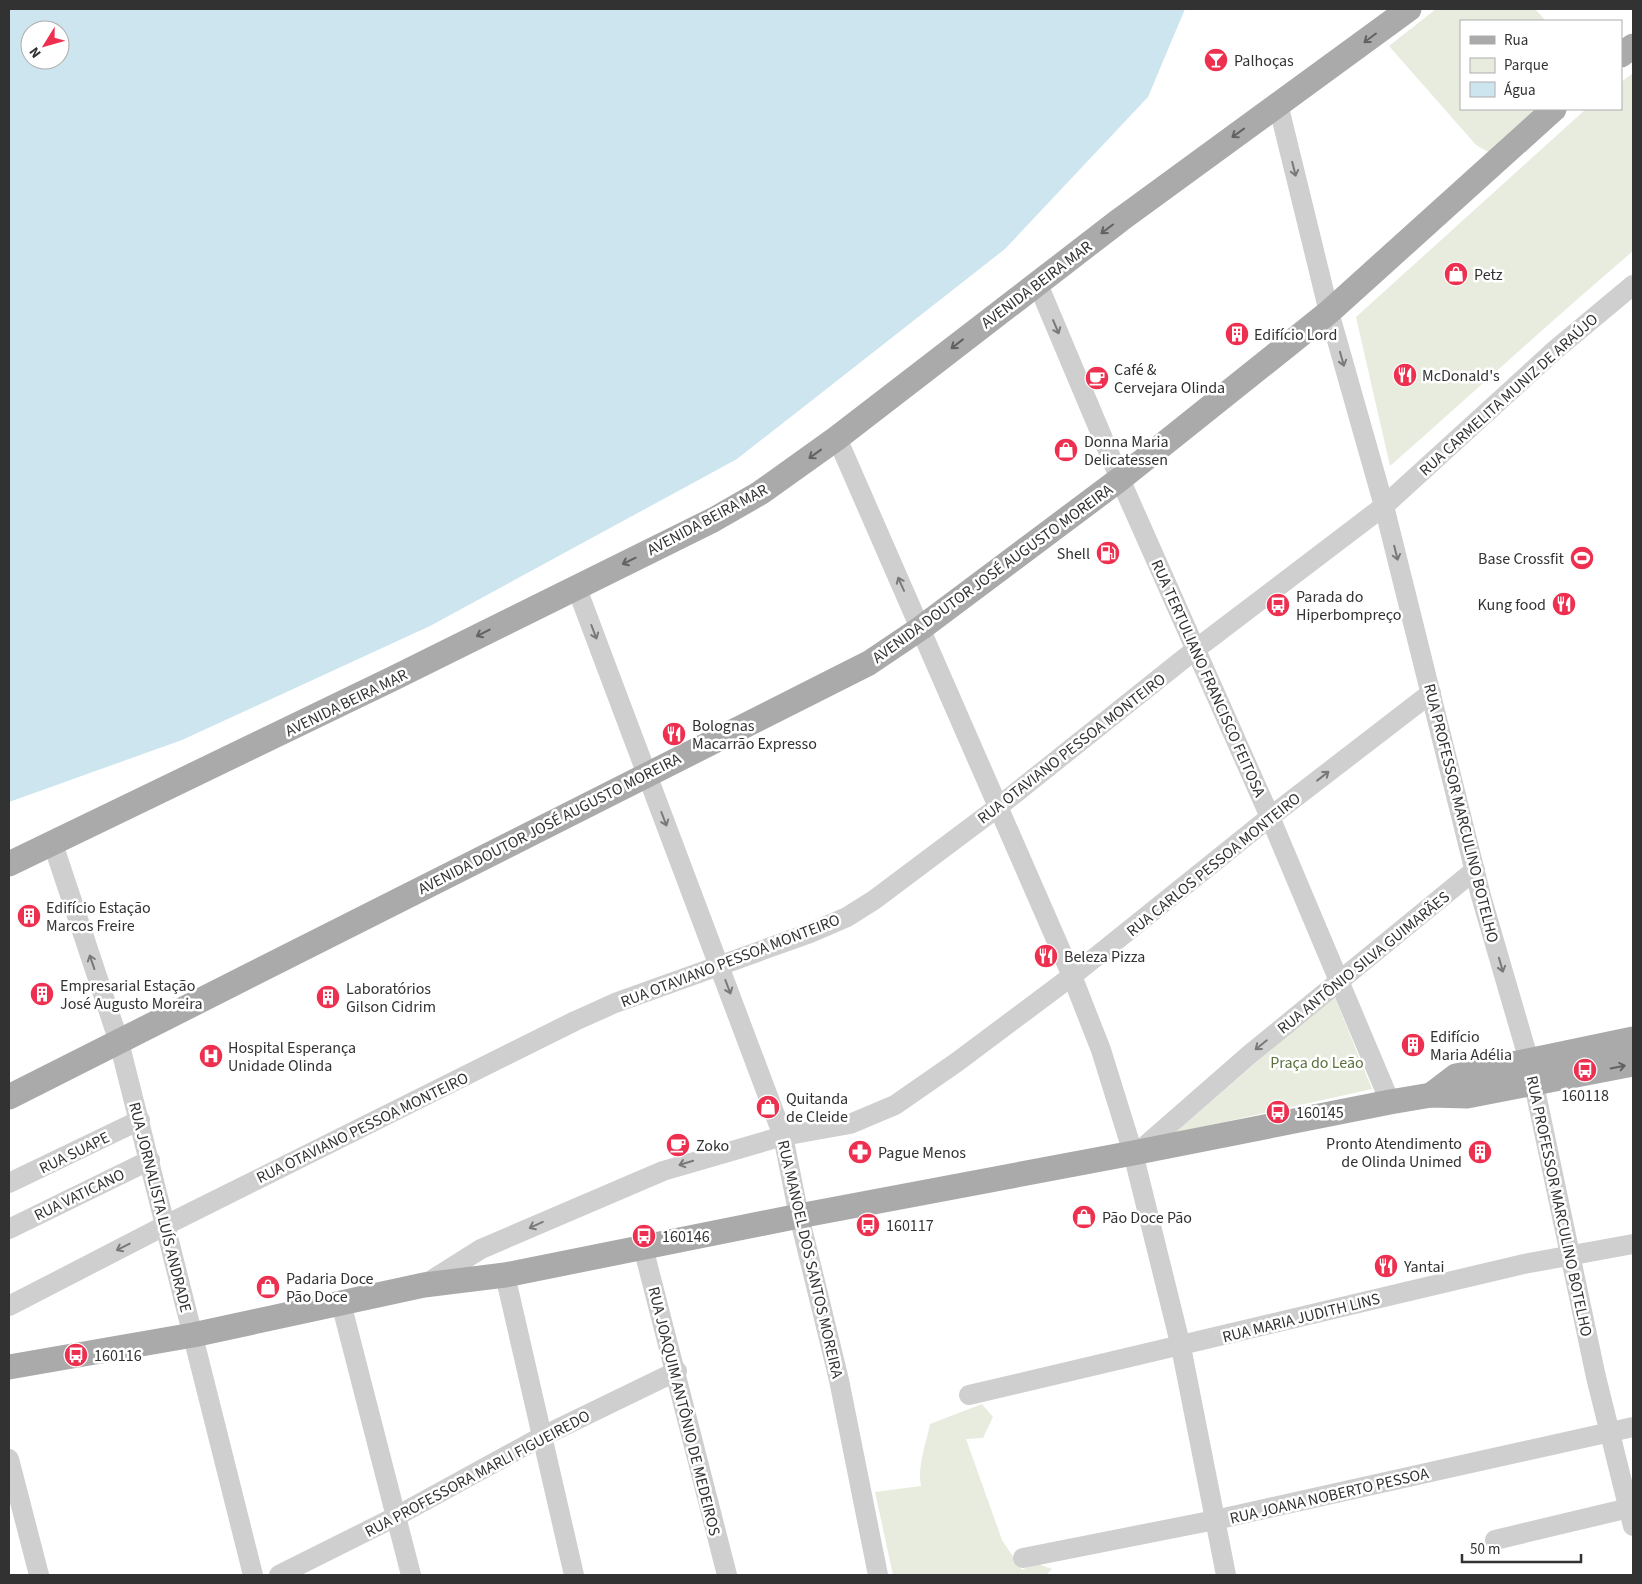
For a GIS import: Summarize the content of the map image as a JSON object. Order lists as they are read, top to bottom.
{
  "streets": {
    "main road": ["AVENIDA BEIRA MAR", "AVENIDA DOUTOR JOSÉ AUGUSTO MOREIRA"],
    "street": [
      "RUA CARMELITA MUNIZ DE ARAÚJO",
      "RUA TERTULIANO FRANCISCO FEITOSA",
      "RUA OTAVIANO PESSOA MONTEIRO",
      "RUA PROFESSOR MARCULINO BOTELHO",
      "RUA CARLOS PESSOA MONTEIRO",
      "RUA ANTÔNIO SILVA GUIMARÃES",
      "RUA SUAPE",
      "RUA VATICANO",
      "RUA JORNALISTA LUÍS ANDRADE",
      "RUA MANOEL DOS SANTOS MOREIRA",
      "RUA MARIA JUDITH LINS",
      "RUA JOAQUIM ANTÔNIO DE MEDEIROS",
      "RUA PROFESSORA MARLI FIGUEIREDO",
      "RUA JOANA NOBERTO PESSOA"
    ]
  },
  "crossings": [
    ["AVENIDA BEIRA MAR", "RUA TERTULIANO FRANCISCO FEITOSA"],
    ["AVENIDA BEIRA MAR", "RUA PROFESSOR MARCULINO BOTELHO"],
    ["AVENIDA BEIRA MAR", "RUA JORNALISTA LUÍS ANDRADE"],
    ["AVENIDA BEIRA MAR", "RUA MANOEL DOS SANTOS MOREIRA"],
    ["RUA CARMELITA MUNIZ DE ARAÚJO", "RUA OTAVIANO PESSOA MONTEIRO"],
    ["RUA CARMELITA MUNIZ DE ARAÚJO", "RUA PROFESSOR MARCULINO BOTELHO"],
    ["AVENIDA DOUTOR JOSÉ AUGUSTO MOREIRA", "RUA TERTULIANO FRANCISCO FEITOSA"],
    ["AVENIDA DOUTOR JOSÉ AUGUSTO MOREIRA", "RUA PROFESSOR MARCULINO BOTELHO"],
    ["AVENIDA DOUTOR JOSÉ AUGUSTO MOREIRA", "RUA JORNALISTA LUÍS ANDRADE"],
    ["AVENIDA DOUTOR JOSÉ AUGUSTO MOREIRA", "RUA MANOEL DOS SANTOS MOREIRA"],
    ["RUA TERTULIANO FRANCISCO FEITOSA", "RUA OTAVIANO PESSOA MONTEIRO"],
    ["RUA TERTULIANO FRANCISCO FEITOSA", "RUA CARLOS PESSOA MONTEIRO"],
    ["RUA TERTULIANO FRANCISCO FEITOSA", "RUA ANTÔNIO SILVA GUIMARÃES"],
    ["RUA OTAVIANO PESSOA MONTEIRO", "RUA PROFESSOR MARCULINO BOTELHO"],
    ["RUA OTAVIANO PESSOA MONTEIRO", "RUA JORNALISTA LUÍS ANDRADE"],
    ["RUA OTAVIANO PESSOA MONTEIRO", "RUA MANOEL DOS SANTOS MOREIRA"],
    ["RUA PROFESSOR MARCULINO BOTELHO", "RUA CARLOS PESSOA MONTEIRO"],
    ["RUA PROFESSOR MARCULINO BOTELHO", "RUA ANTÔNIO SILVA GUIMARÃES"],
    ["RUA PROFESSOR MARCULINO BOTELHO", "RUA MARIA JUDITH LINS"],
    ["RUA PROFESSOR MARCULINO BOTELHO", "RUA JOANA NOBERTO PESSOA"],
    ["RUA CARLOS PESSOA MONTEIRO", "RUA MANOEL DOS SANTOS MOREIRA"],
    ["RUA SUAPE", "RUA JORNALISTA LUÍS ANDRADE"],
    ["RUA VATICANO", "RUA JORNALISTA LUÍS ANDRADE"],
    ["RUA JOAQUIM ANTÔNIO DE MEDEIROS", "RUA PROFESSORA MARLI FIGUEIREDO"]
  ],
  "one_way": [
    "AVENIDA BEIRA MAR",
    "RUA PROFESSOR MARCULINO BOTELHO",
    "RUA ANTÔNIO SILVA GUIMARÃES",
    "RUA MANOEL DOS SANTOS MOREIRA"
  ],
  "parks": ["Praça do Leão"],
  "places": {
    "bar": ["Palhoças"],
    "shop": [
      "Petz",
      "Donna Maria Delicatessen",
      "Quitanda de Cleide",
      "Pão Doce Pão",
      "Padaria Doce Pão Doce"
    ],
    "building": [
      "Edifício Lord",
      "Edifício Estação Marcos Freire",
      "Empresarial Estação José Augusto Moreira",
      "Laboratórios Gilson Cidrim",
      "Edifício Maria Adélia",
      "Pronto Atendimento de Olinda Unimed"
    ],
    "restaurant": [
      "McDonald's",
      "Kung food",
      "Bolognas Macarrão Expresso",
      "Beleza Pizza",
      "Yantai"
    ],
    "cafe": ["Café & Cervejara Olinda", "Zoko"],
    "fuel station": ["Shell"],
    "sports": ["Base Crossfit"],
    "bus stop": [
      "Parada do Hiperbompreço",
      "160118",
      "160145",
      "160117",
      "160146",
      "160116"
    ],
    "hospital": ["Hospital Esperança Unidade Olinda"],
    "pharmacy": ["Pague Menos"]
  },
  "legend": ["Rua", "Parque", "Água"],
  "scale_bar": "50 m",
  "north": "bottom left"
}
